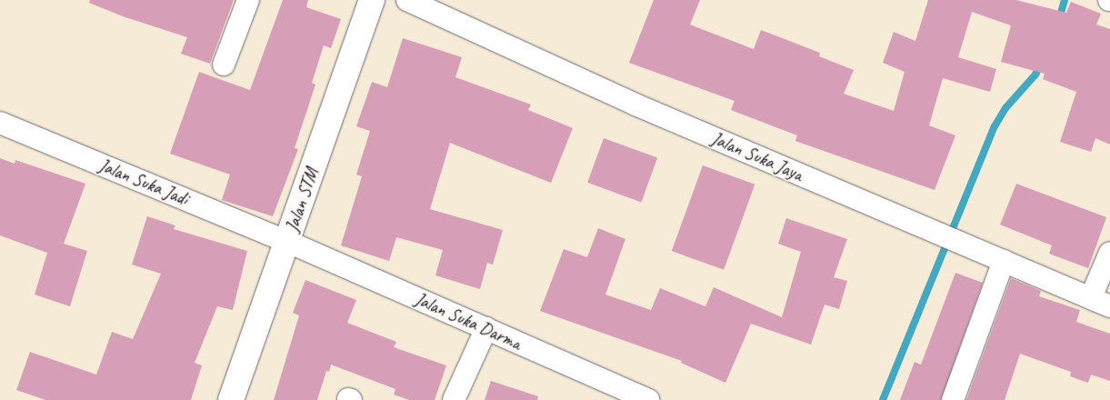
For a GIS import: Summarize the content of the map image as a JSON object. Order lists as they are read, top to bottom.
{
  "streets": {
    "street": [
      "Jalan Suka Jaya",
      "Jalan Suka Jadi",
      "Jalan STM",
      "Jalan Suka Darma"
    ]
  },
  "crossings": [
    ["Jalan Suka Jadi", "Jalan STM"],
    ["Jalan Suka Jadi", "Jalan Suka Darma"],
    ["Jalan STM", "Jalan Suka Darma"]
  ]
}
